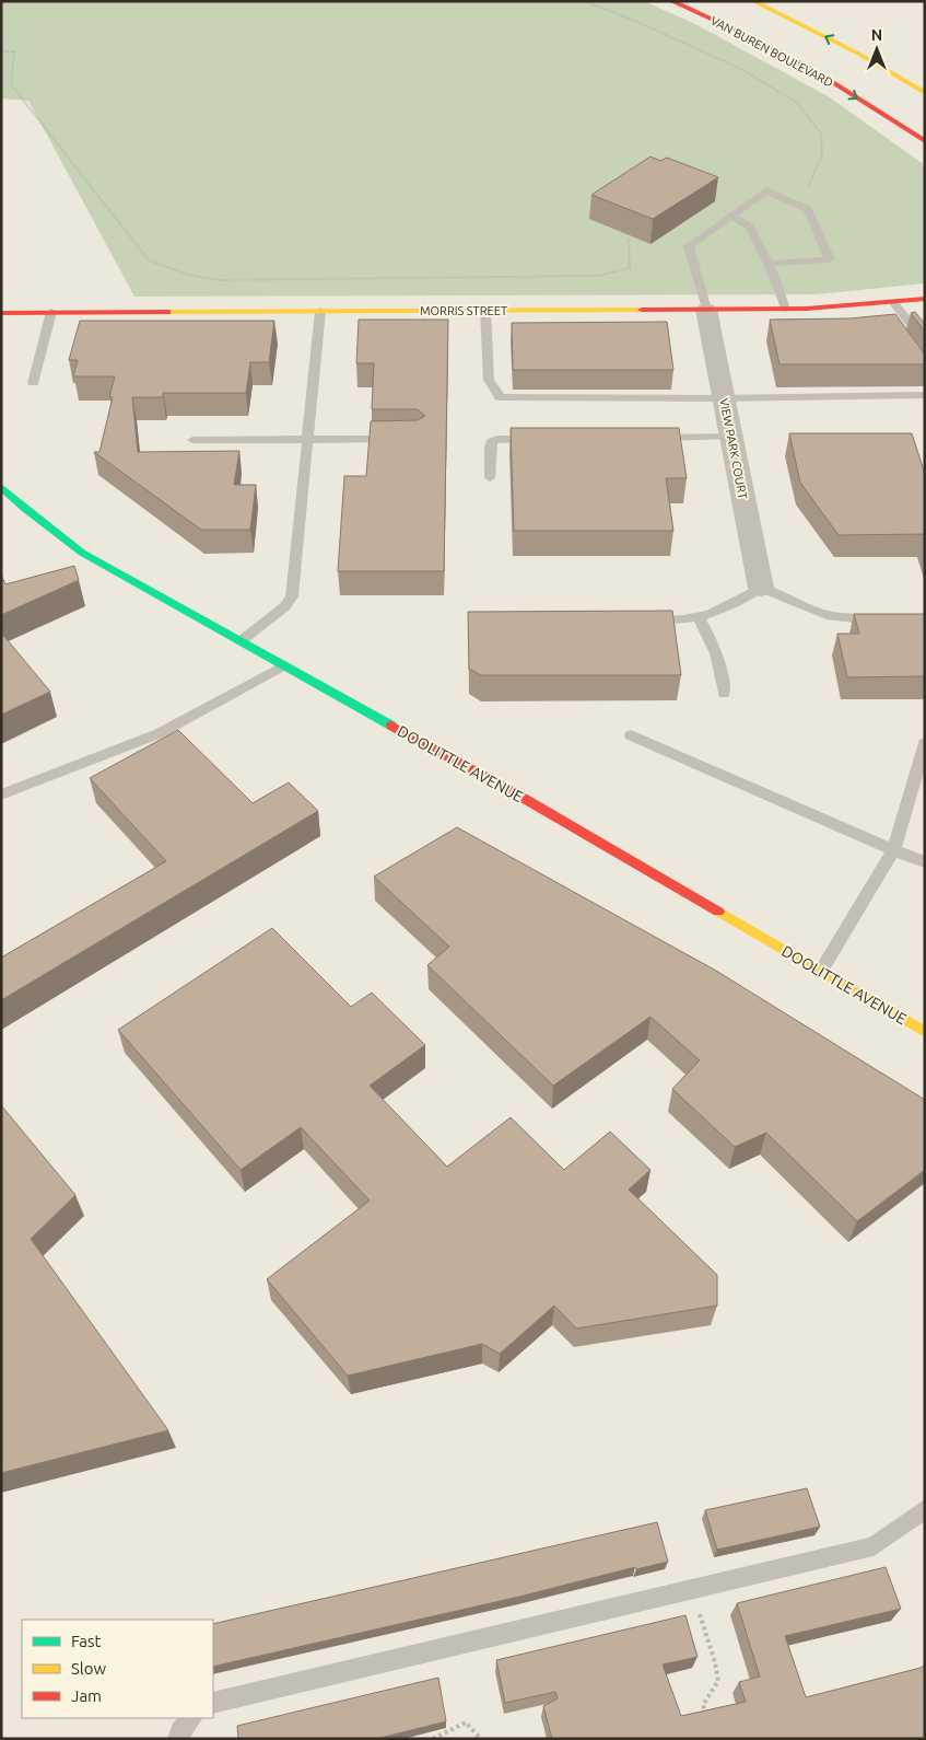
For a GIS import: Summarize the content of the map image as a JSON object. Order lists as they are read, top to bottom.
{
  "streets": {
    "street": [
      "VAN BUREN BOULEVARD",
      "MORRIS STREET",
      "VIEW PARK COURT",
      "DOOLITTLE AVENUE"
    ]
  },
  "crossings": [
    ["MORRIS STREET", "VIEW PARK COURT"]
  ],
  "legend": ["Fast", "Slow", "Jam"],
  "north": "top"
}
